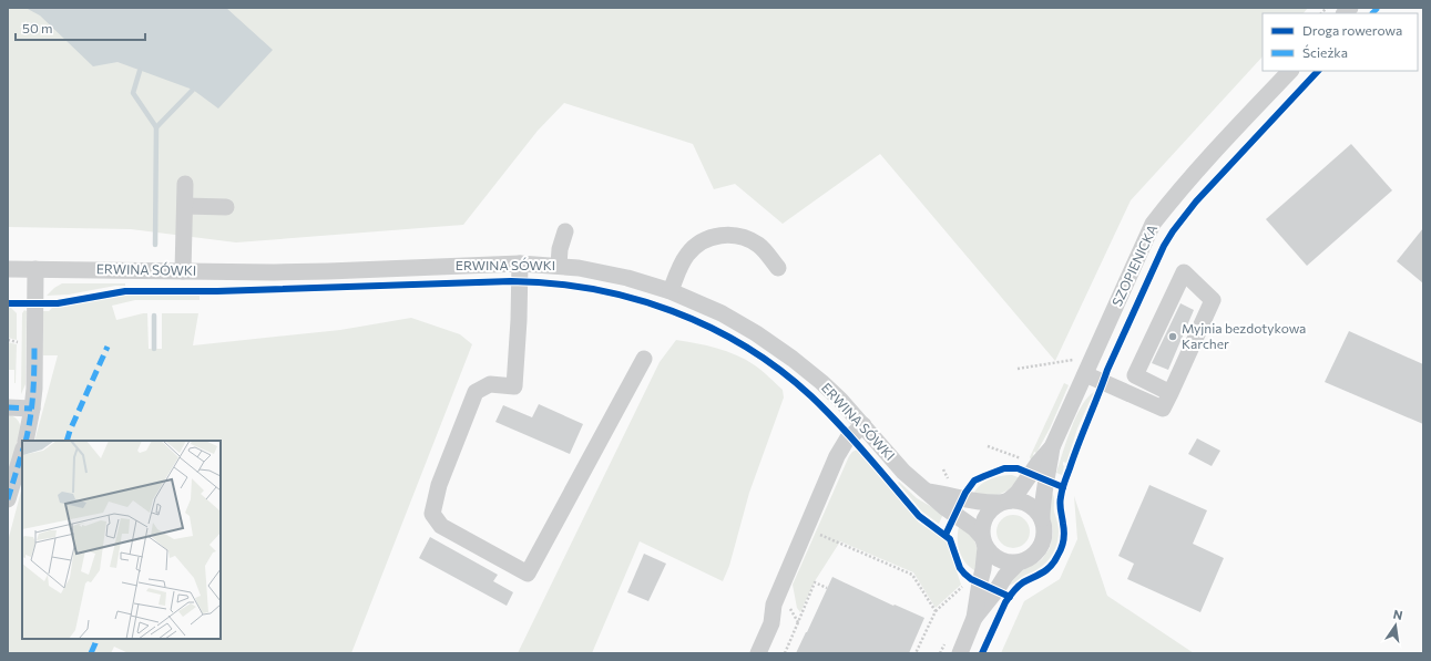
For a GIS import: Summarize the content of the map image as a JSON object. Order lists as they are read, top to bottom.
{
  "streets": {
    "street": ["ERWINA SÓWKI", "SZOPIENICKA"]
  },
  "crossings": [
    ["ERWINA SÓWKI", "SZOPIENICKA"]
  ],
  "places": ["Myjnia bezdotykowa Karcher"],
  "legend": ["Droga rowerowa", "Ścieżka"],
  "scale_bar": "50 m",
  "north": "top"
}
